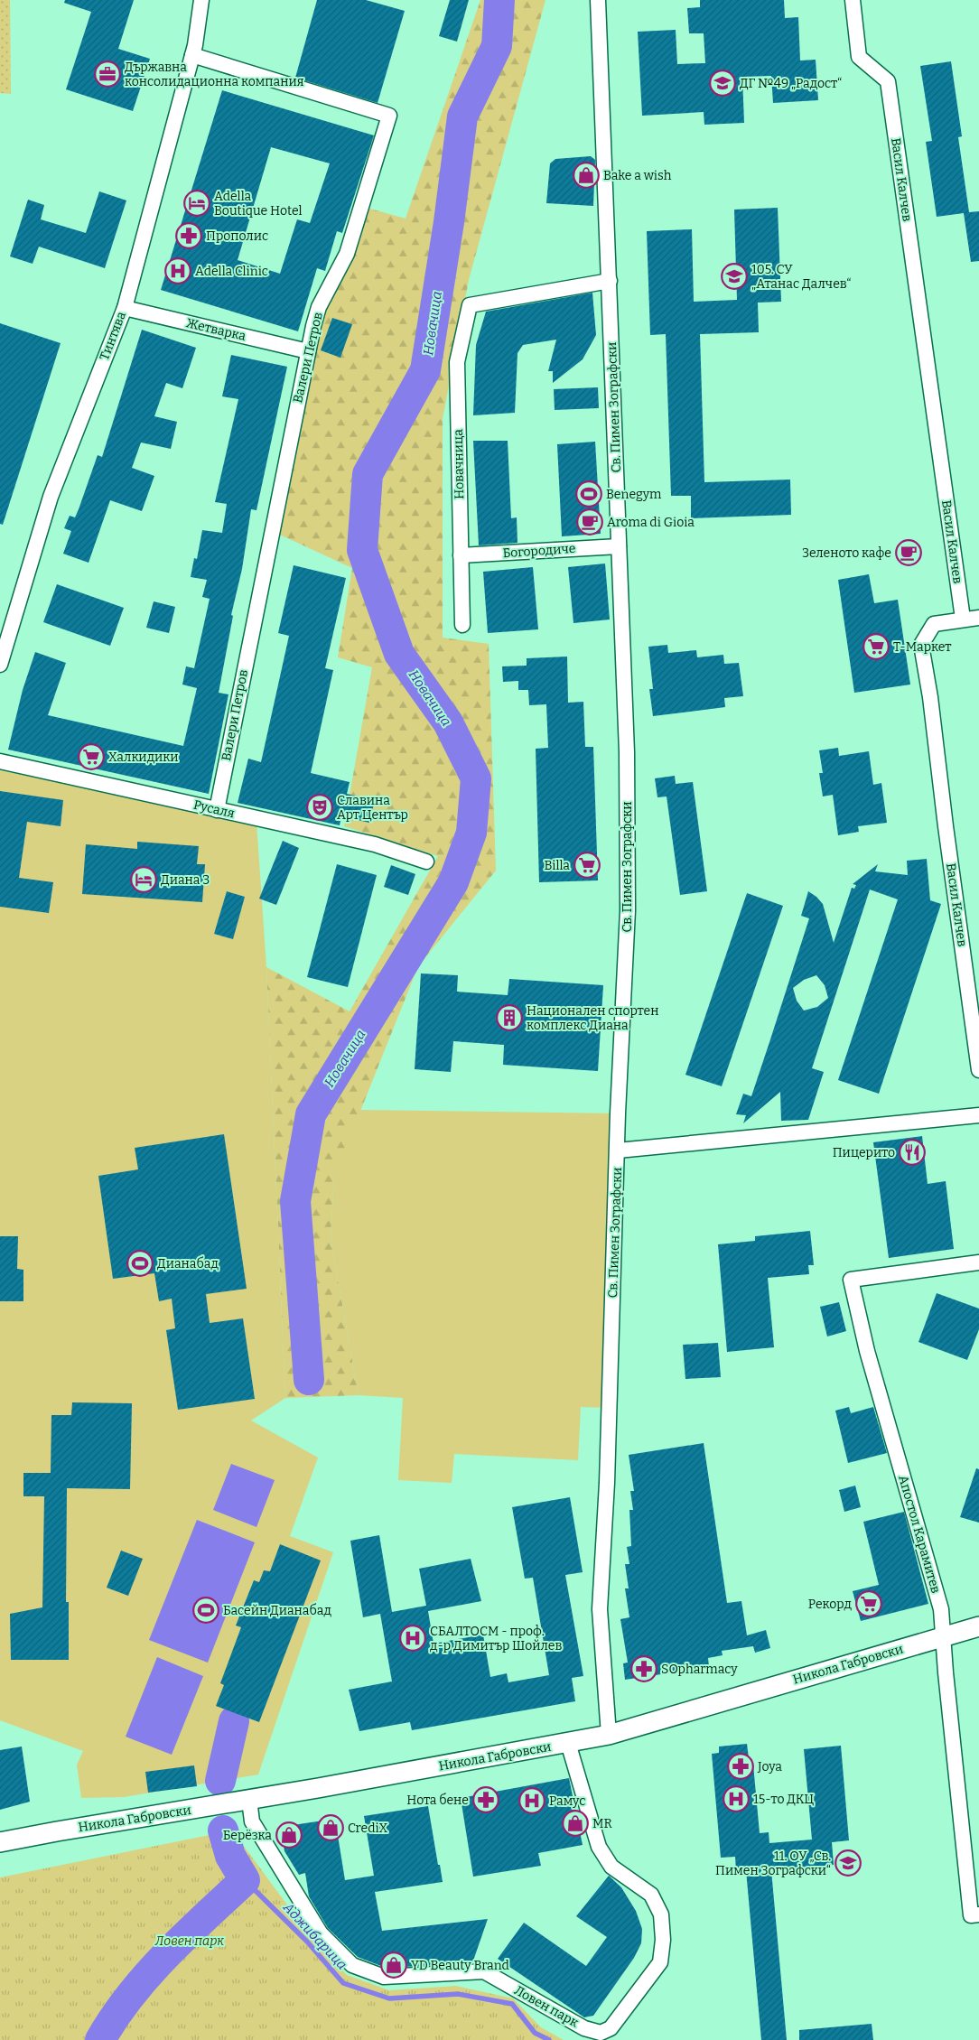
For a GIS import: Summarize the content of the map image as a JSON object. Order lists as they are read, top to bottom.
{
  "streets": {
    "street": [
      "Васил Калчев",
      "Жетварка",
      "Тинтява",
      "Валери Петров",
      "Св. Пимен Зографски",
      "Новачница",
      "Богородиче",
      "Русаля",
      "Апостол Карамитев",
      "Никола Габровски",
      "Ловен парк"
    ]
  },
  "crossings": [
    ["Жетварка", "Тинтява"],
    ["Жетварка", "Валери Петров"],
    ["Тинтява", "Валери Петров"],
    ["Валери Петров", "Русаля"],
    ["Св. Пимен Зографски", "Новачница"],
    ["Св. Пимен Зографски", "Богородиче"],
    ["Св. Пимен Зографски", "Никола Габровски"],
    ["Новачница", "Богородиче"],
    ["Апостол Карамитев", "Никола Габровски"],
    ["Никола Габровски", "Ловен парк"]
  ],
  "water": ["Новачица", "Аджибарица"],
  "parks": ["Ловен парк"],
  "places": {
    "office": ["Държавна консолидационна компания"],
    "school or university": ["ДГ №49 „Радост“", "105. СУ „Атанас Далчев“", "11. ОУ „Св. Пимен Зографски“"],
    "shop": [
      "Bake a wish",
      "MR",
      "CrediX",
      "Берёзка",
      "YD Beauty Brand"
    ],
    "hotel": ["Adella Boutique Hotel", "Диана 3"],
    "pharmacy": [
      "Прополис",
      "SOpharmacy",
      "Joya",
      "Нота бене"
    ],
    "hospital": [
      "Adella Clinic",
      "СБАЛТОСМ - проф. д-р Димитър Шойлев",
      "15-то ДКЦ",
      "Рамус"
    ],
    "sports": ["Benegym", "Дианабад", "Басейн Дианабад"],
    "cafe": ["Aroma di Gioia", "Зеленото кафе"],
    "supermarket": [
      "Т-Маркет",
      "Халкидики",
      "Billa",
      "Рекорд"
    ],
    "theatre": ["Славина Арт Център"],
    "building": ["Национален спортен комплекс Диана"],
    "restaurant": ["Пицерито"]
  }
}
